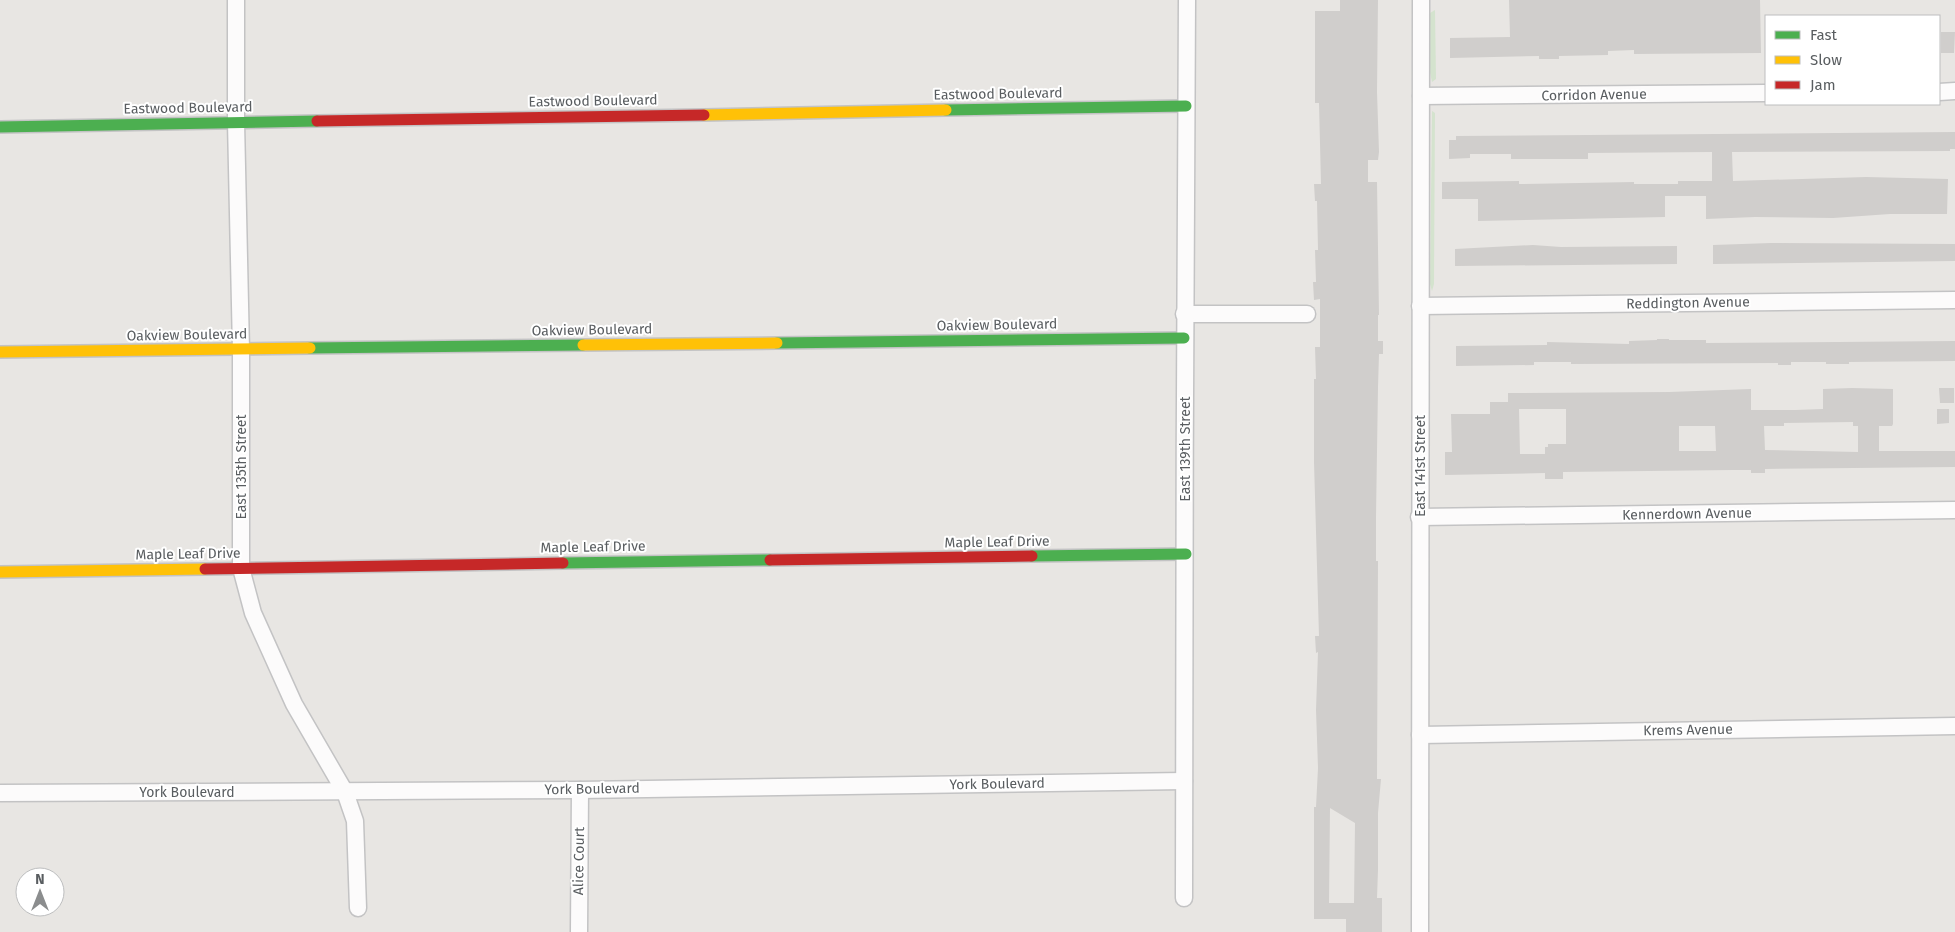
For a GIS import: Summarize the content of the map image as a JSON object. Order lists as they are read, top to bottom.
{
  "streets": {
    "street": [
      "Eastwood Boulevard",
      "Corridon Avenue",
      "Reddington Avenue",
      "Oakview Boulevard",
      "East 139th Street",
      "East 141st Street",
      "East 135th Street",
      "Kennerdown Avenue",
      "Maple Leaf Drive",
      "Krems Avenue",
      "York Boulevard",
      "Alice Court"
    ]
  },
  "crossings": [
    ["Eastwood Boulevard", "East 139th Street"],
    ["Eastwood Boulevard", "East 135th Street"],
    ["Corridon Avenue", "East 141st Street"],
    ["Reddington Avenue", "East 141st Street"],
    ["Oakview Boulevard", "East 139th Street"],
    ["Oakview Boulevard", "East 135th Street"],
    ["East 139th Street", "Maple Leaf Drive"],
    ["East 139th Street", "York Boulevard"],
    ["East 141st Street", "Kennerdown Avenue"],
    ["East 141st Street", "Krems Avenue"],
    ["East 135th Street", "Maple Leaf Drive"],
    ["East 135th Street", "York Boulevard"],
    ["York Boulevard", "Alice Court"]
  ],
  "legend": ["Fast", "Slow", "Jam"],
  "north": "top"
}
